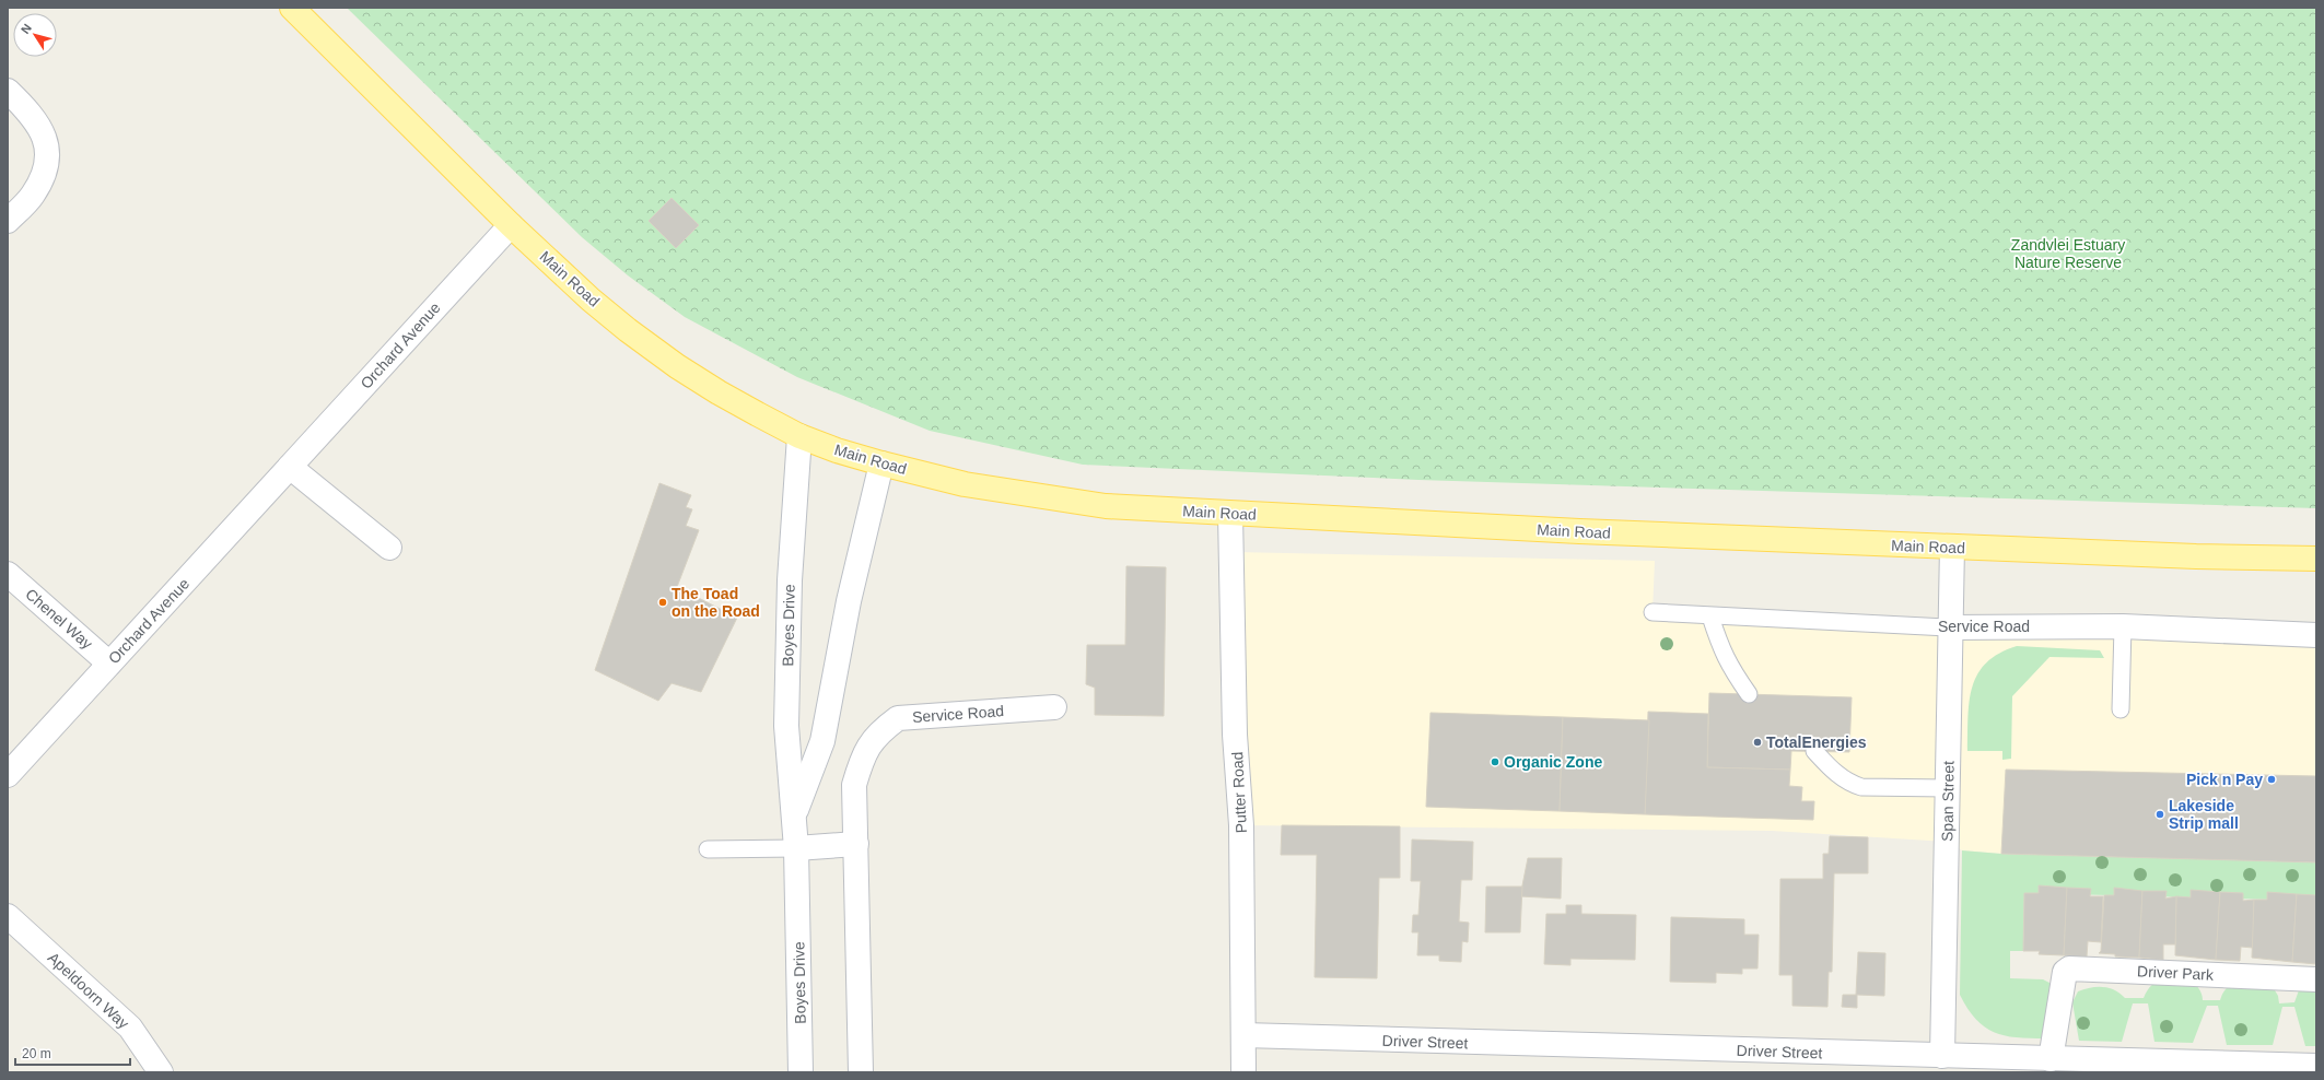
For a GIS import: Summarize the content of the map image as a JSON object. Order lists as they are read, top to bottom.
{
  "streets": {
    "main road": ["Main Road"],
    "street": [
      "Orchard Avenue",
      "Chenel Way",
      "Boyes Drive",
      "Service Road",
      "Putter Road",
      "Span Street",
      "Driver Park",
      "Apeldoorn Way",
      "Driver Street"
    ]
  },
  "crossings": [
    ["Main Road", "Orchard Avenue"],
    ["Main Road", "Boyes Drive"],
    ["Main Road", "Putter Road"],
    ["Main Road", "Span Street"],
    ["Orchard Avenue", "Chenel Way"],
    ["Service Road", "Span Street"],
    ["Putter Road", "Driver Street"],
    ["Span Street", "Driver Street"],
    ["Driver Park", "Driver Street"]
  ],
  "parks": ["Zandvlei Estuary Nature Reserve"],
  "places": [
    "The Toad on the Road",
    "TotalEnergies",
    "Organic Zone",
    "Pick n Pay",
    "Lakeside Strip mall"
  ],
  "scale_bar": "20 m",
  "north": "top left"
}
